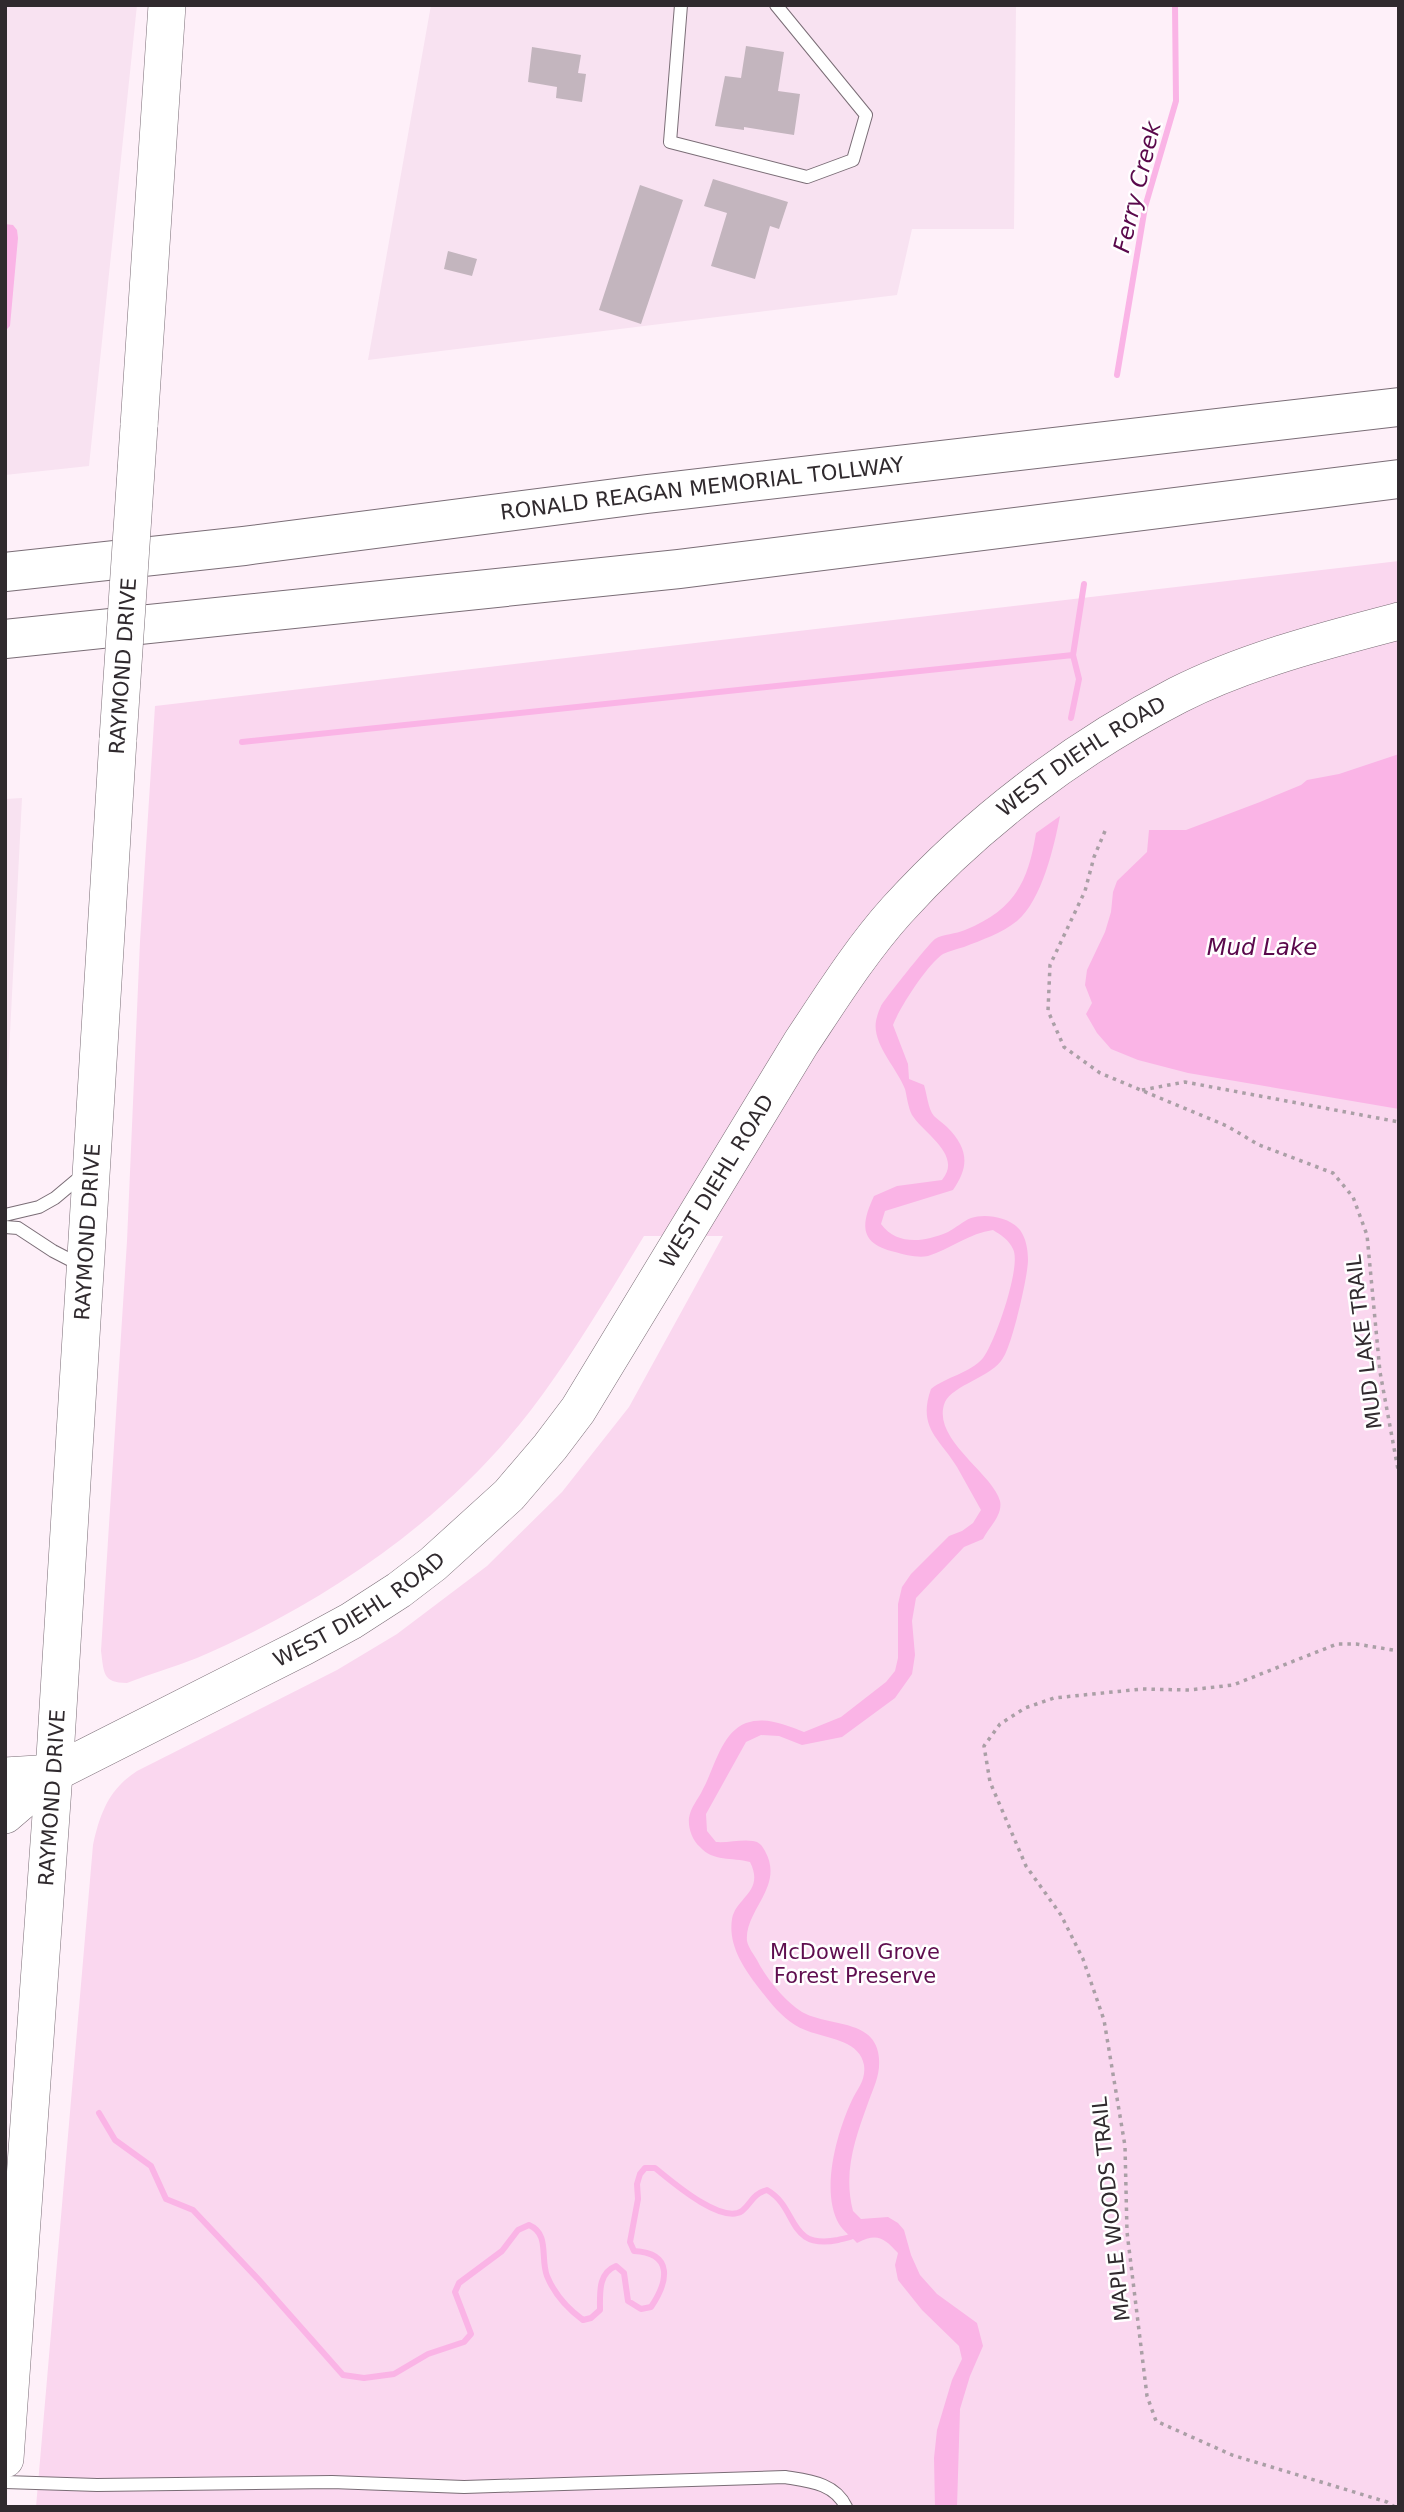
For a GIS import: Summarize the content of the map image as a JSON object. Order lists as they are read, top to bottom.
{
  "streets": {
    "highway": ["RONALD REAGAN MEMORIAL TOLLWAY"],
    "street": ["RAYMOND DRIVE", "WEST DIEHL ROAD"],
    "path": ["MUD LAKE TRAIL", "MAPLE WOODS TRAIL"]
  },
  "crossings": [
    ["RAYMOND DRIVE", "WEST DIEHL ROAD"]
  ],
  "water": ["Ferry Creek", "Mud Lake"],
  "parks": ["McDowell Grove Forest Preserve"]
}
